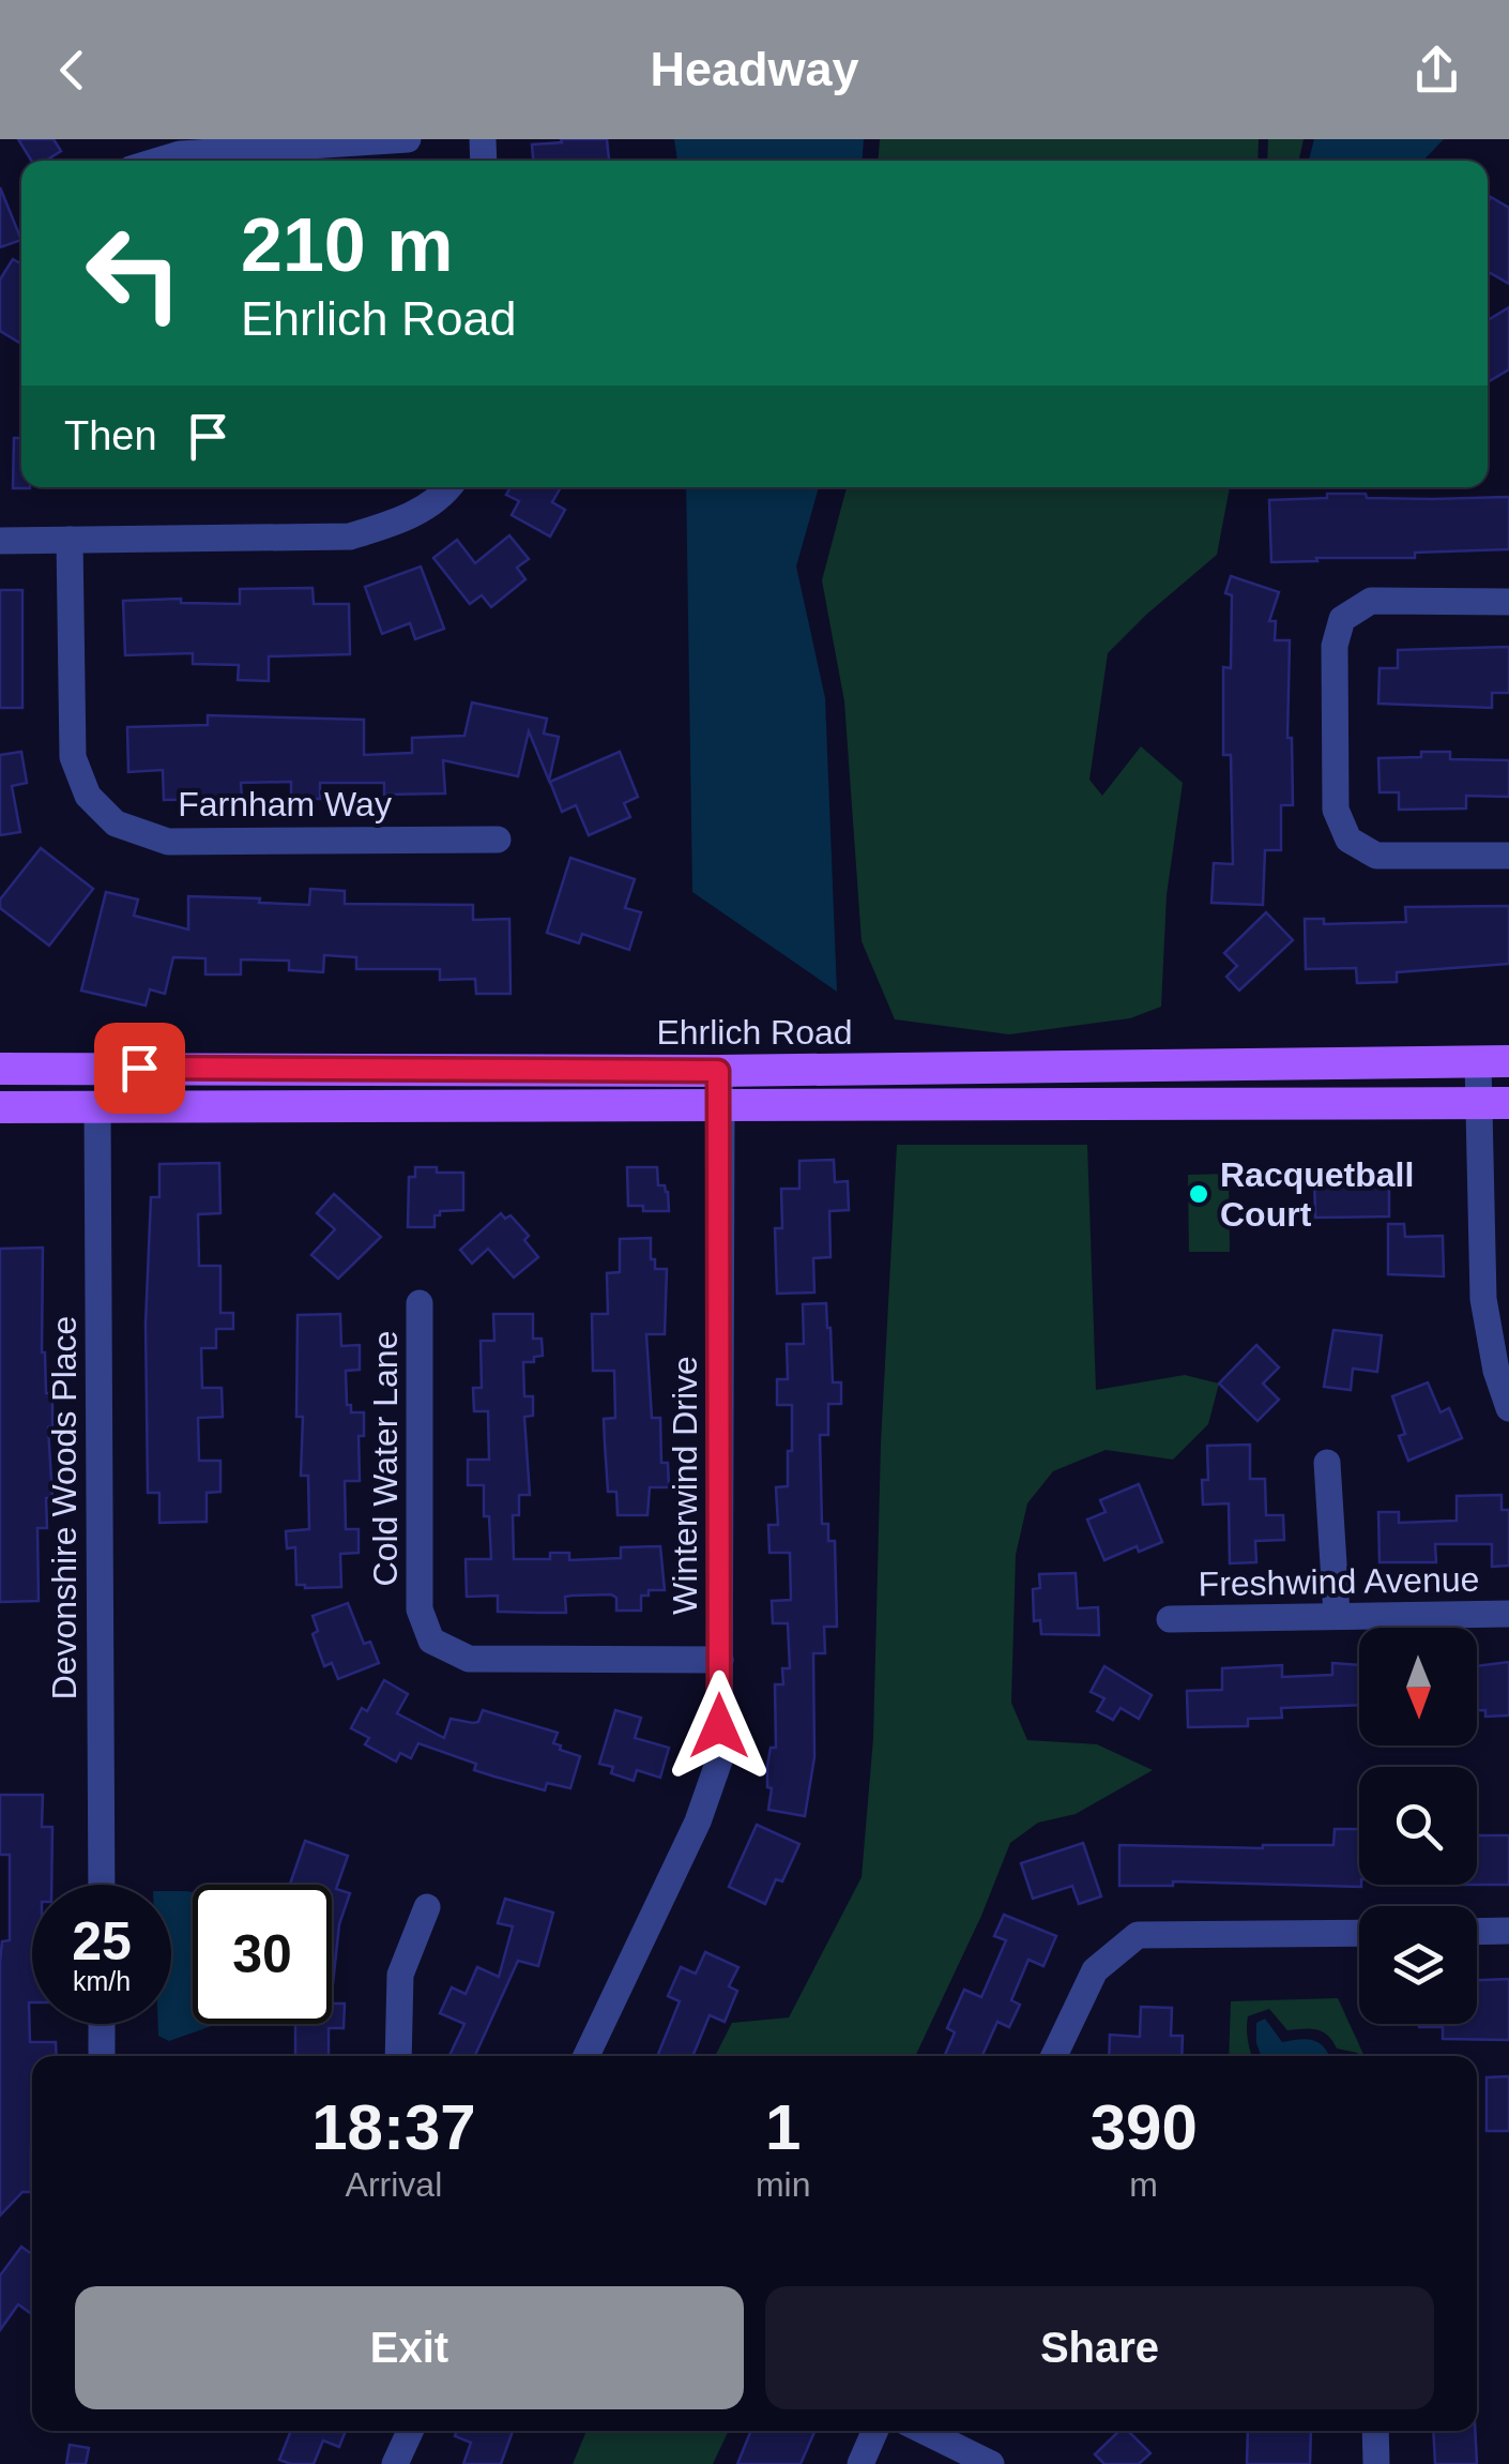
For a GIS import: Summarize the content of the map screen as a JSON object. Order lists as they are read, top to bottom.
{
  "streets": {
    "main road": ["Ehrlich Road"],
    "street": [
      "Farnham Way",
      "Cold Water Lane",
      "Winterwind Drive",
      "Devonshire Woods Place",
      "Freshwind Avenue"
    ]
  },
  "crossings": [
    ["Ehrlich Road", "Winterwind Drive"],
    ["Cold Water Lane", "Winterwind Drive"]
  ],
  "places": ["Racquetball Court"],
  "north": "bottom",
  "page": {
    "header": "Headway",
    "turn": ["210 m", "Ehrlich Road"],
    "then": "Then",
    "speed": "25 km/h",
    "limit": "30",
    "eta": [
      "18:37",
      "Arrival",
      "1",
      "min",
      "390",
      "m"
    ],
    "buttons": ["Exit", "Share"]
  }
}
